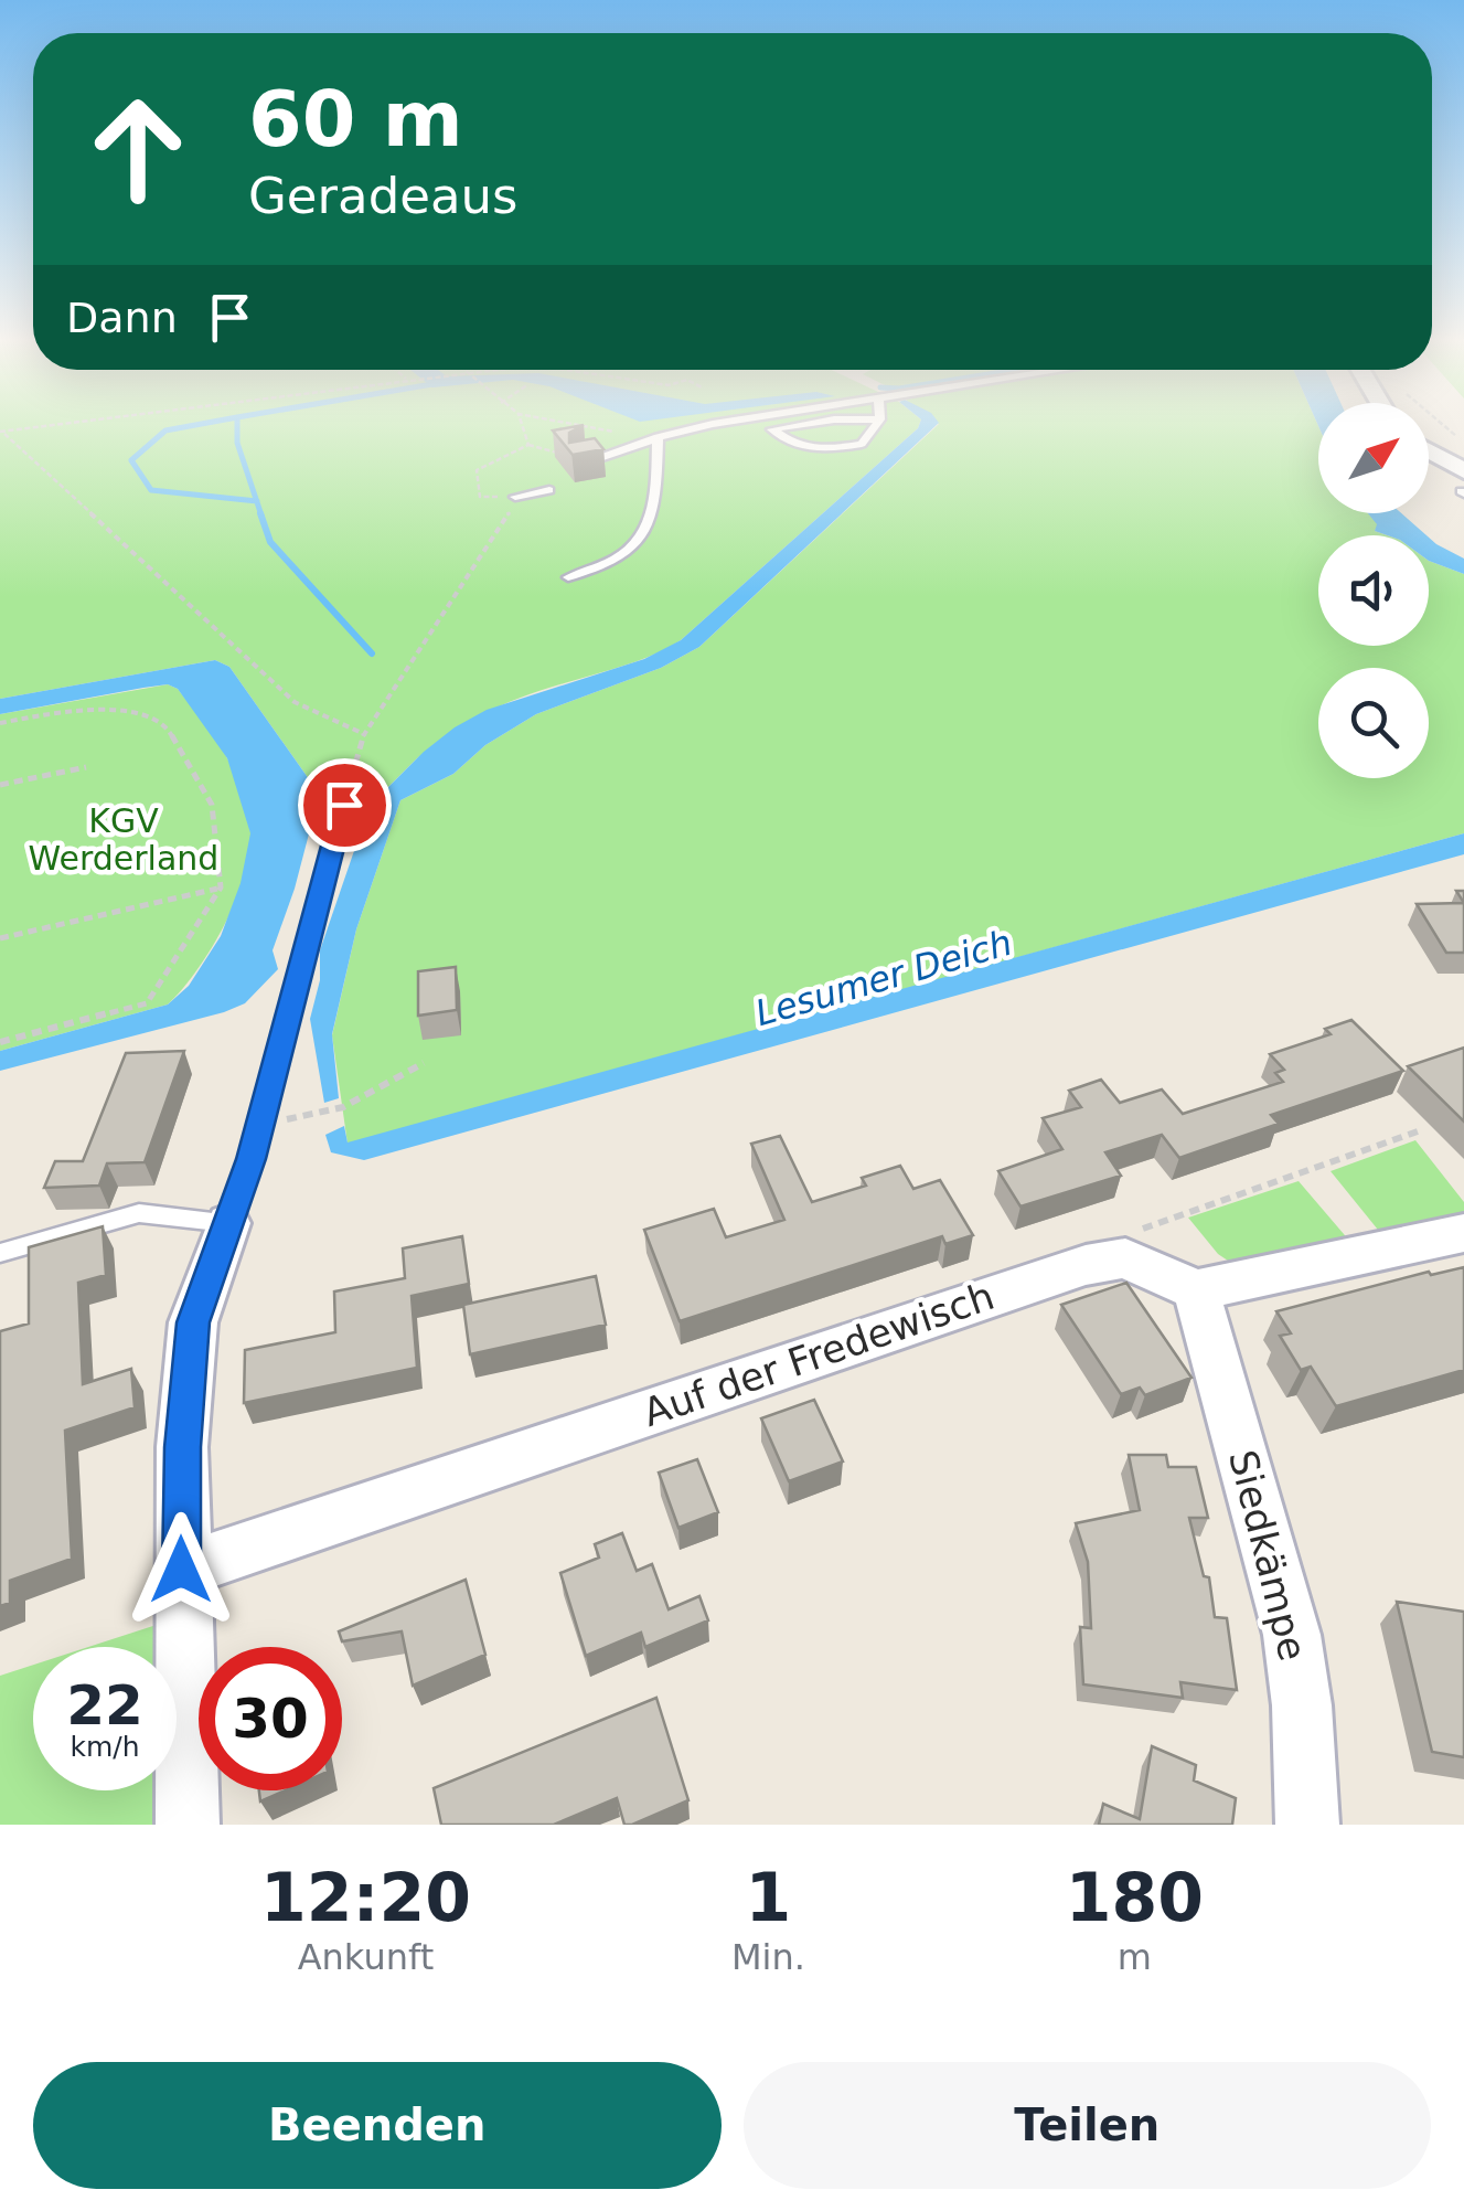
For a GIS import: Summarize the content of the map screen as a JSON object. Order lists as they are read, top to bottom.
{
  "streets": {
    "street": ["Auf der Fredewisch", "Siedkämpe"]
  },
  "water": ["Lesumer Deich"],
  "parks": ["KGV Werderland"],
  "north": "top right",
  "page": {
    "turn": ["60 m", "Geradeaus"],
    "then": "Dann",
    "speed": "22 km/h",
    "limit": "30",
    "eta": [
      "12:20",
      "Ankunft",
      "1",
      "Min.",
      "180",
      "m"
    ],
    "buttons": ["Beenden", "Teilen"]
  }
}
